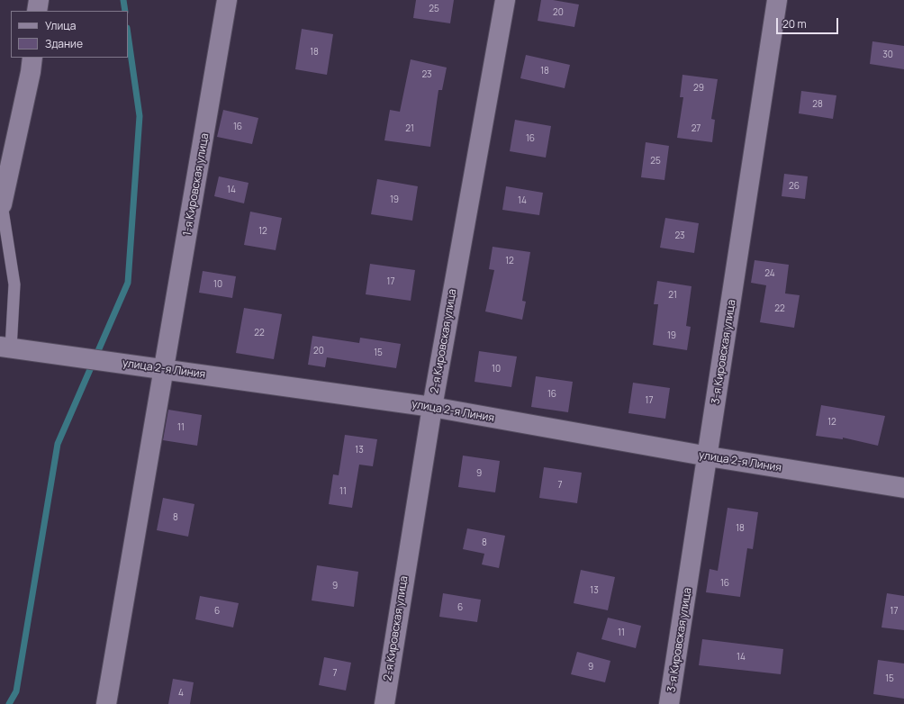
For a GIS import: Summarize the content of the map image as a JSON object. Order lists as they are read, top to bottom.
{
  "streets": {
    "street": [
      "1-я Кировская улица",
      "2-я Кировская улица",
      "3-я Кировская улица",
      "улица 2-я Линия"
    ]
  },
  "crossings": [
    ["1-я Кировская улица", "улица 2-я Линия"],
    ["2-я Кировская улица", "улица 2-я Линия"],
    ["3-я Кировская улица", "улица 2-я Линия"]
  ],
  "house_numbers": [
    "25",
    "20",
    "18",
    "30",
    "18",
    "23",
    "29",
    "28",
    "16",
    "21",
    "27",
    "16",
    "25",
    "26",
    "14",
    "19",
    "14",
    "12",
    "23",
    "12",
    "24",
    "17",
    "10",
    "21",
    "22",
    "22",
    "19",
    "20",
    "15",
    "10",
    "16",
    "17",
    "12",
    "11",
    "13",
    "9",
    "7",
    "11",
    "8",
    "18",
    "8",
    "16",
    "9",
    "13",
    "6",
    "6",
    "17",
    "11",
    "14",
    "9",
    "7",
    "15",
    "4"
  ],
  "legend": ["Улица", "Здание"],
  "scale_bar": "20 m"
}
